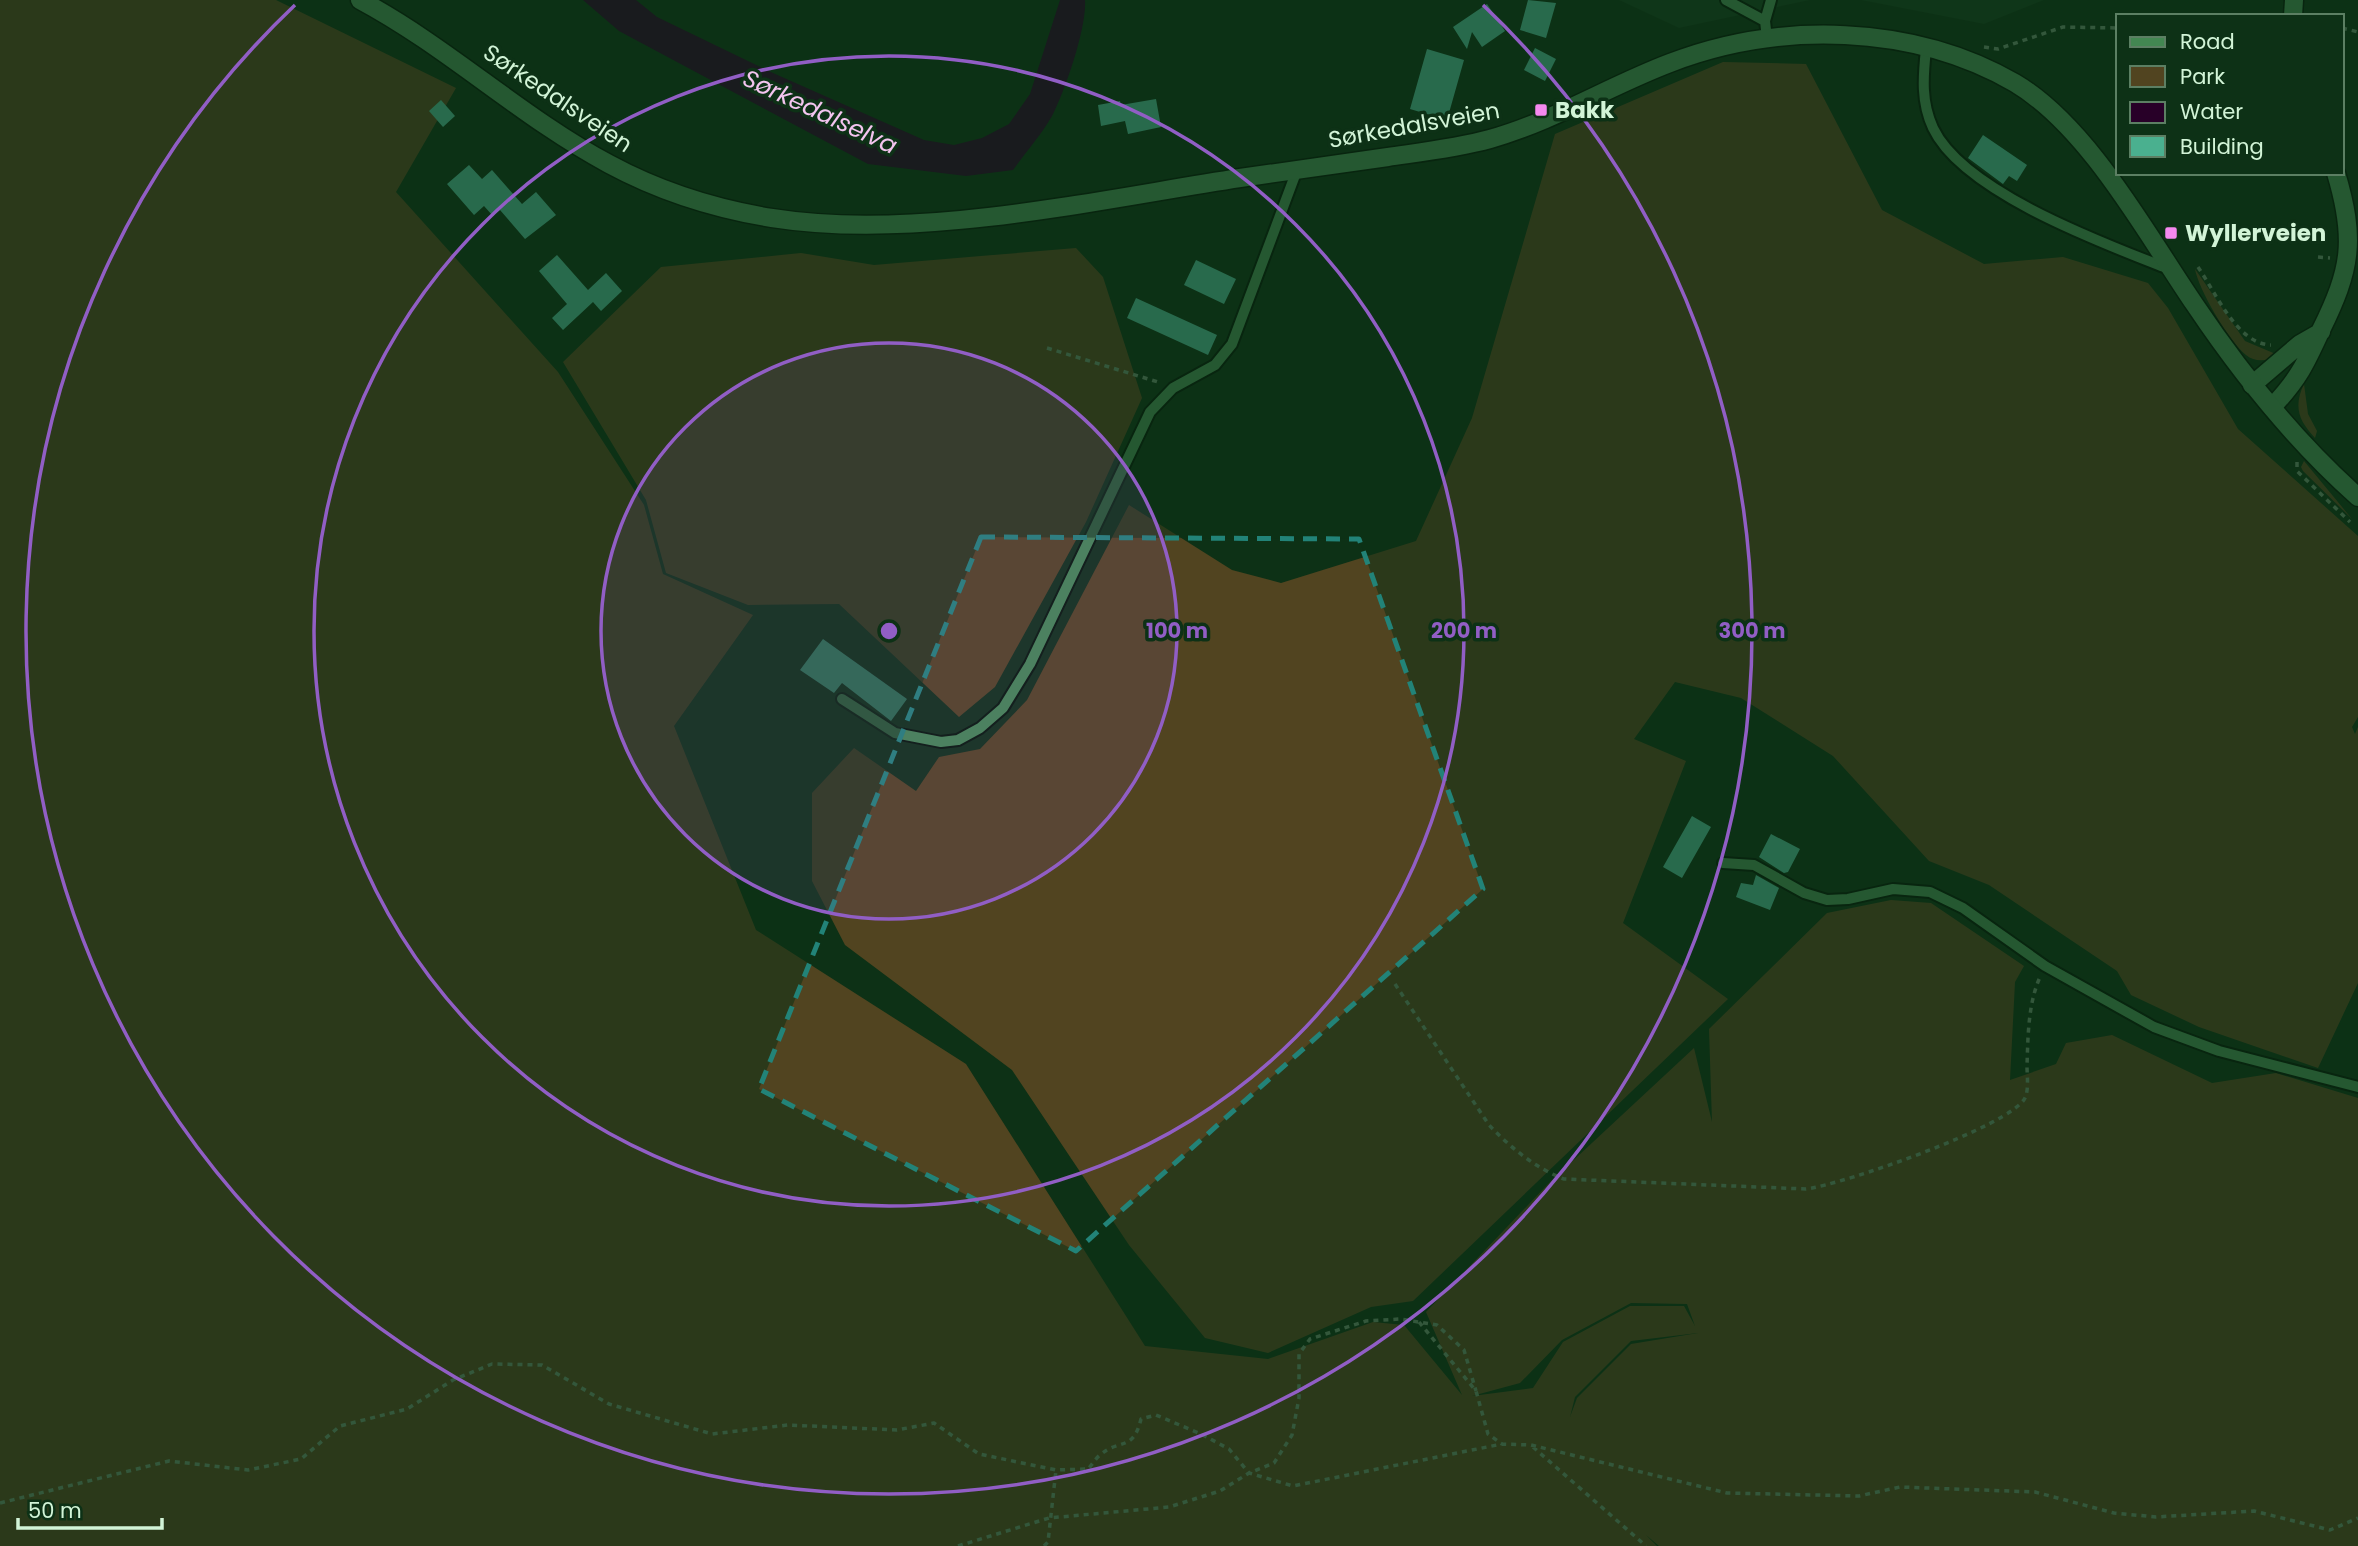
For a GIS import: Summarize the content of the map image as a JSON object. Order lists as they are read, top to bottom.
{
  "streets": {
    "street": ["Sørkedalsveien"]
  },
  "water": ["Sørkedalselva"],
  "places": {
    "transit": ["Bakk", "Wyllerveien"]
  },
  "legend": [
    "Road",
    "Park",
    "Water",
    "Building"
  ],
  "scale_bar": "50 m",
  "rings": ["100 m", "200 m", "300 m"]
}
